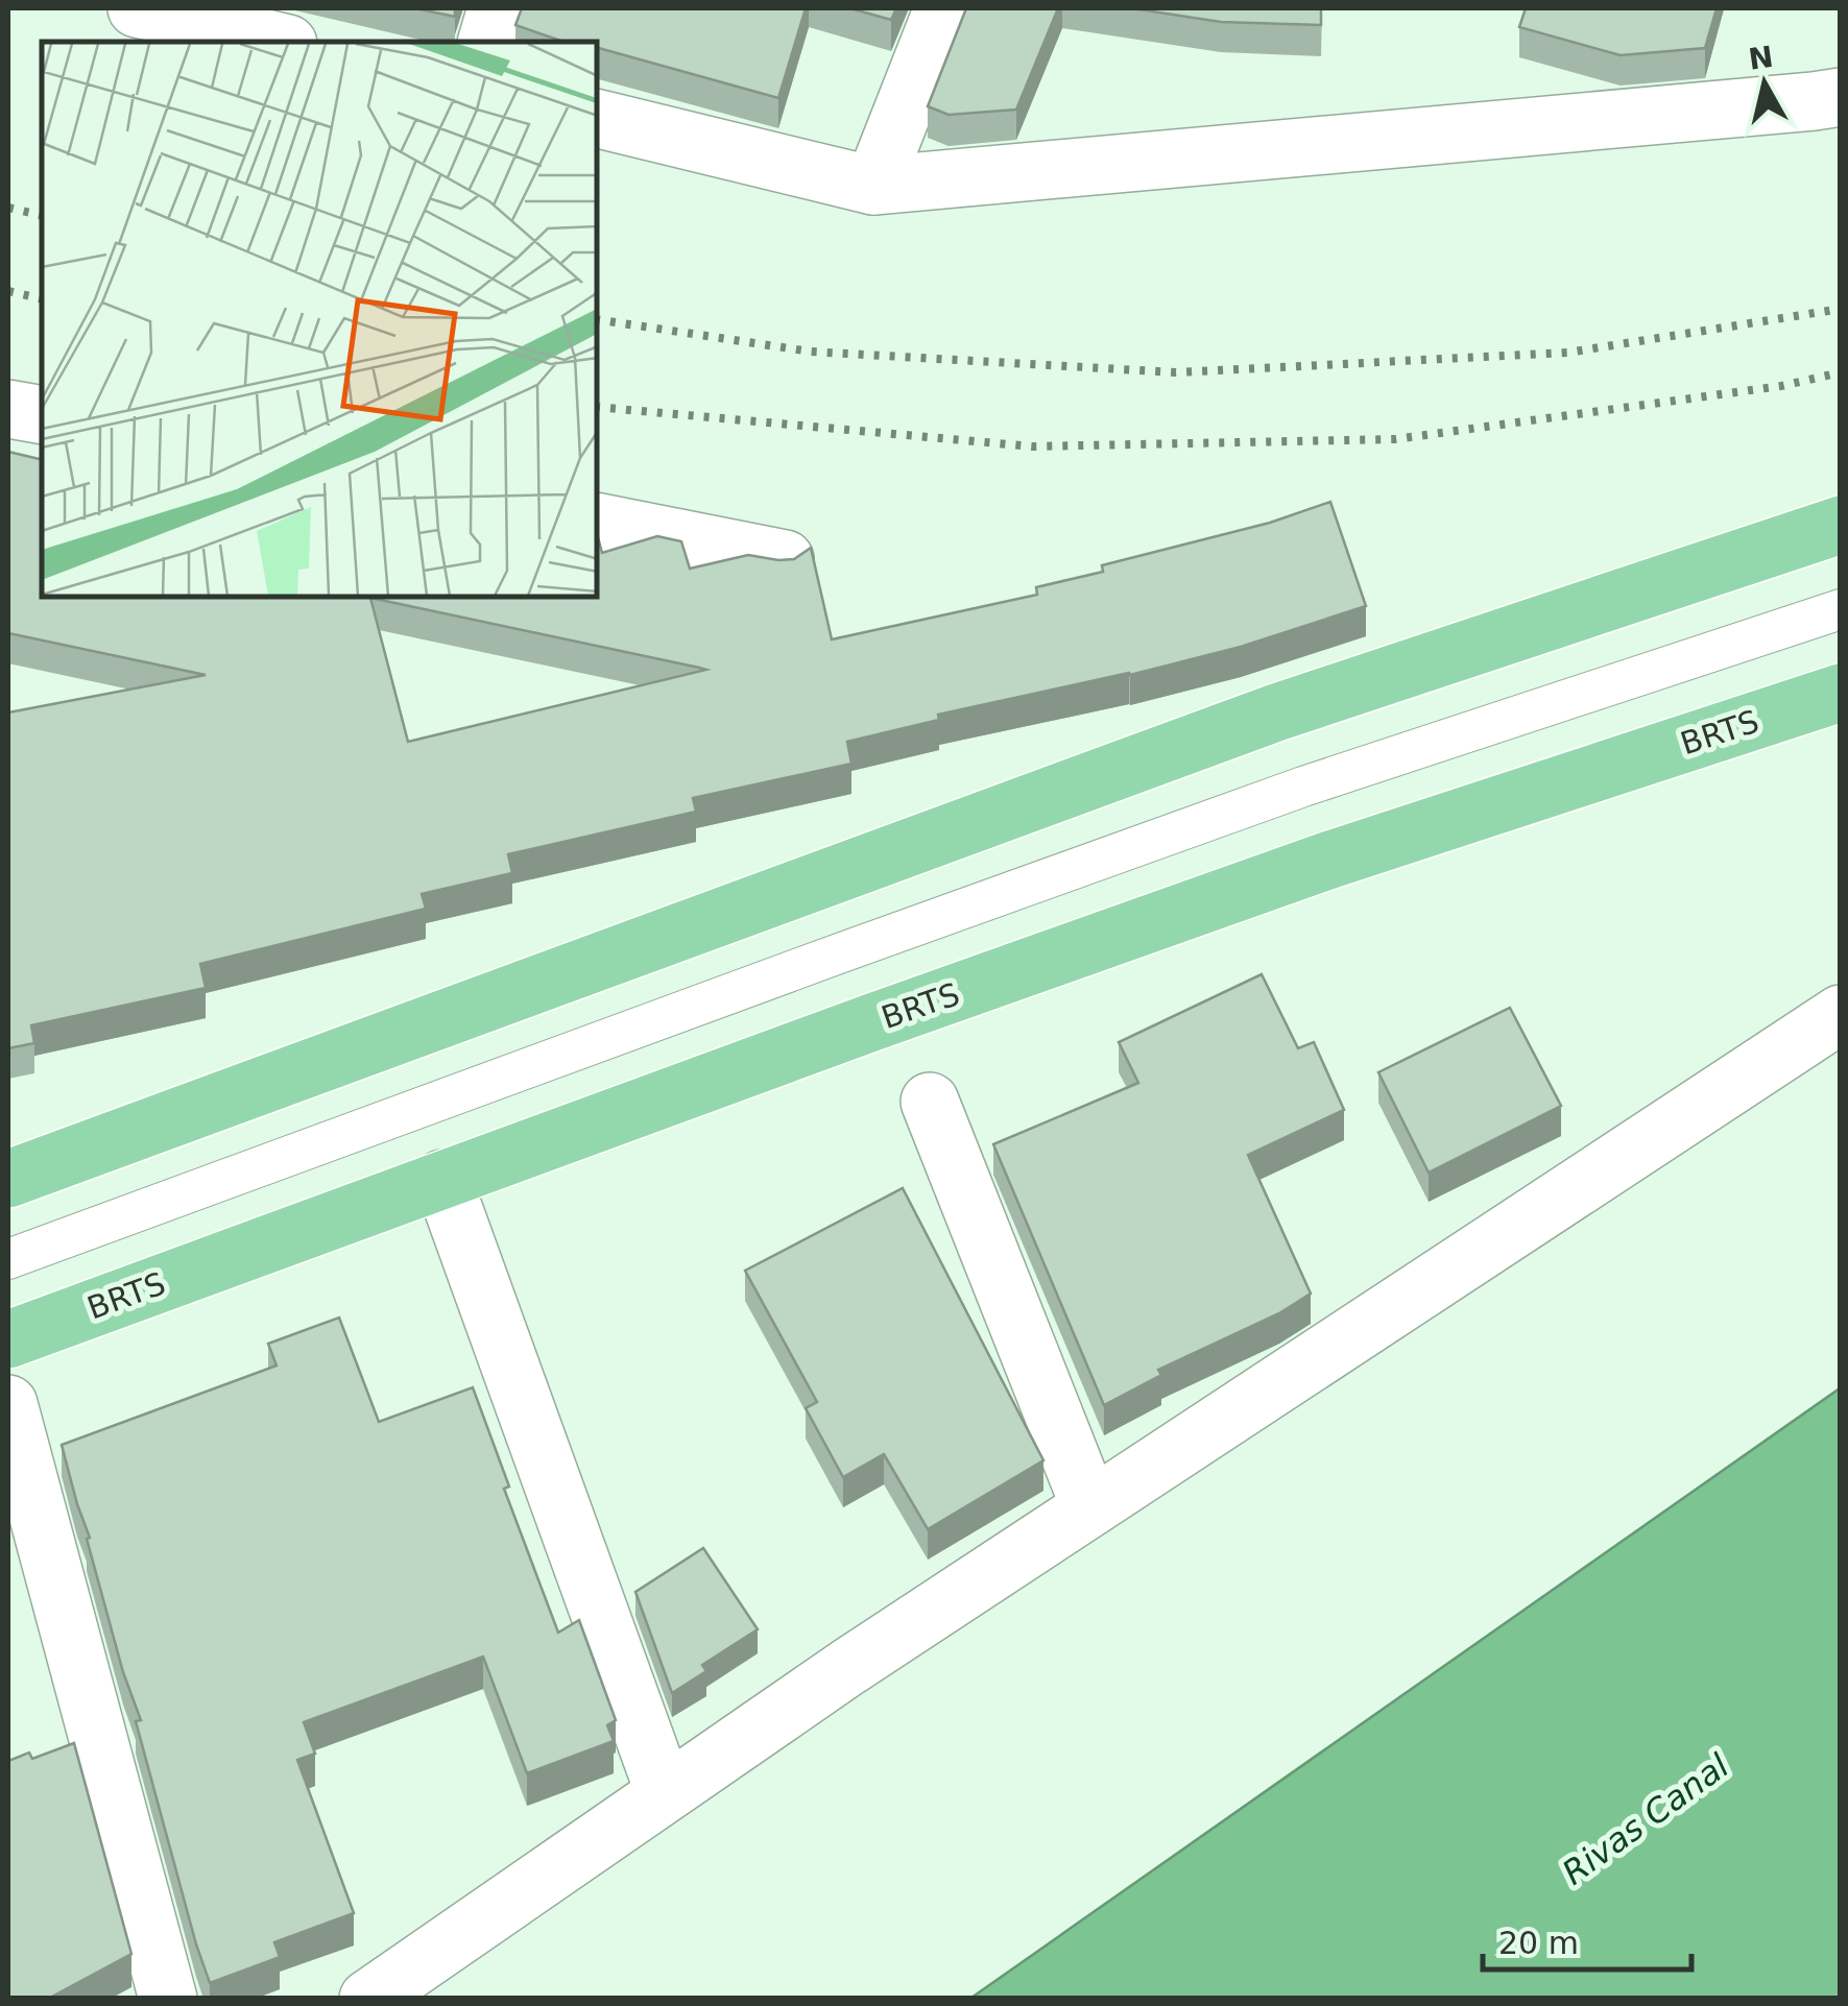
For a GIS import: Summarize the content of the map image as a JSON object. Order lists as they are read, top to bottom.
{
  "streets": {
    "main road": ["BRTS"]
  },
  "water": ["Rivas Canal"],
  "scale_bar": "20 m",
  "north": "top"
}
